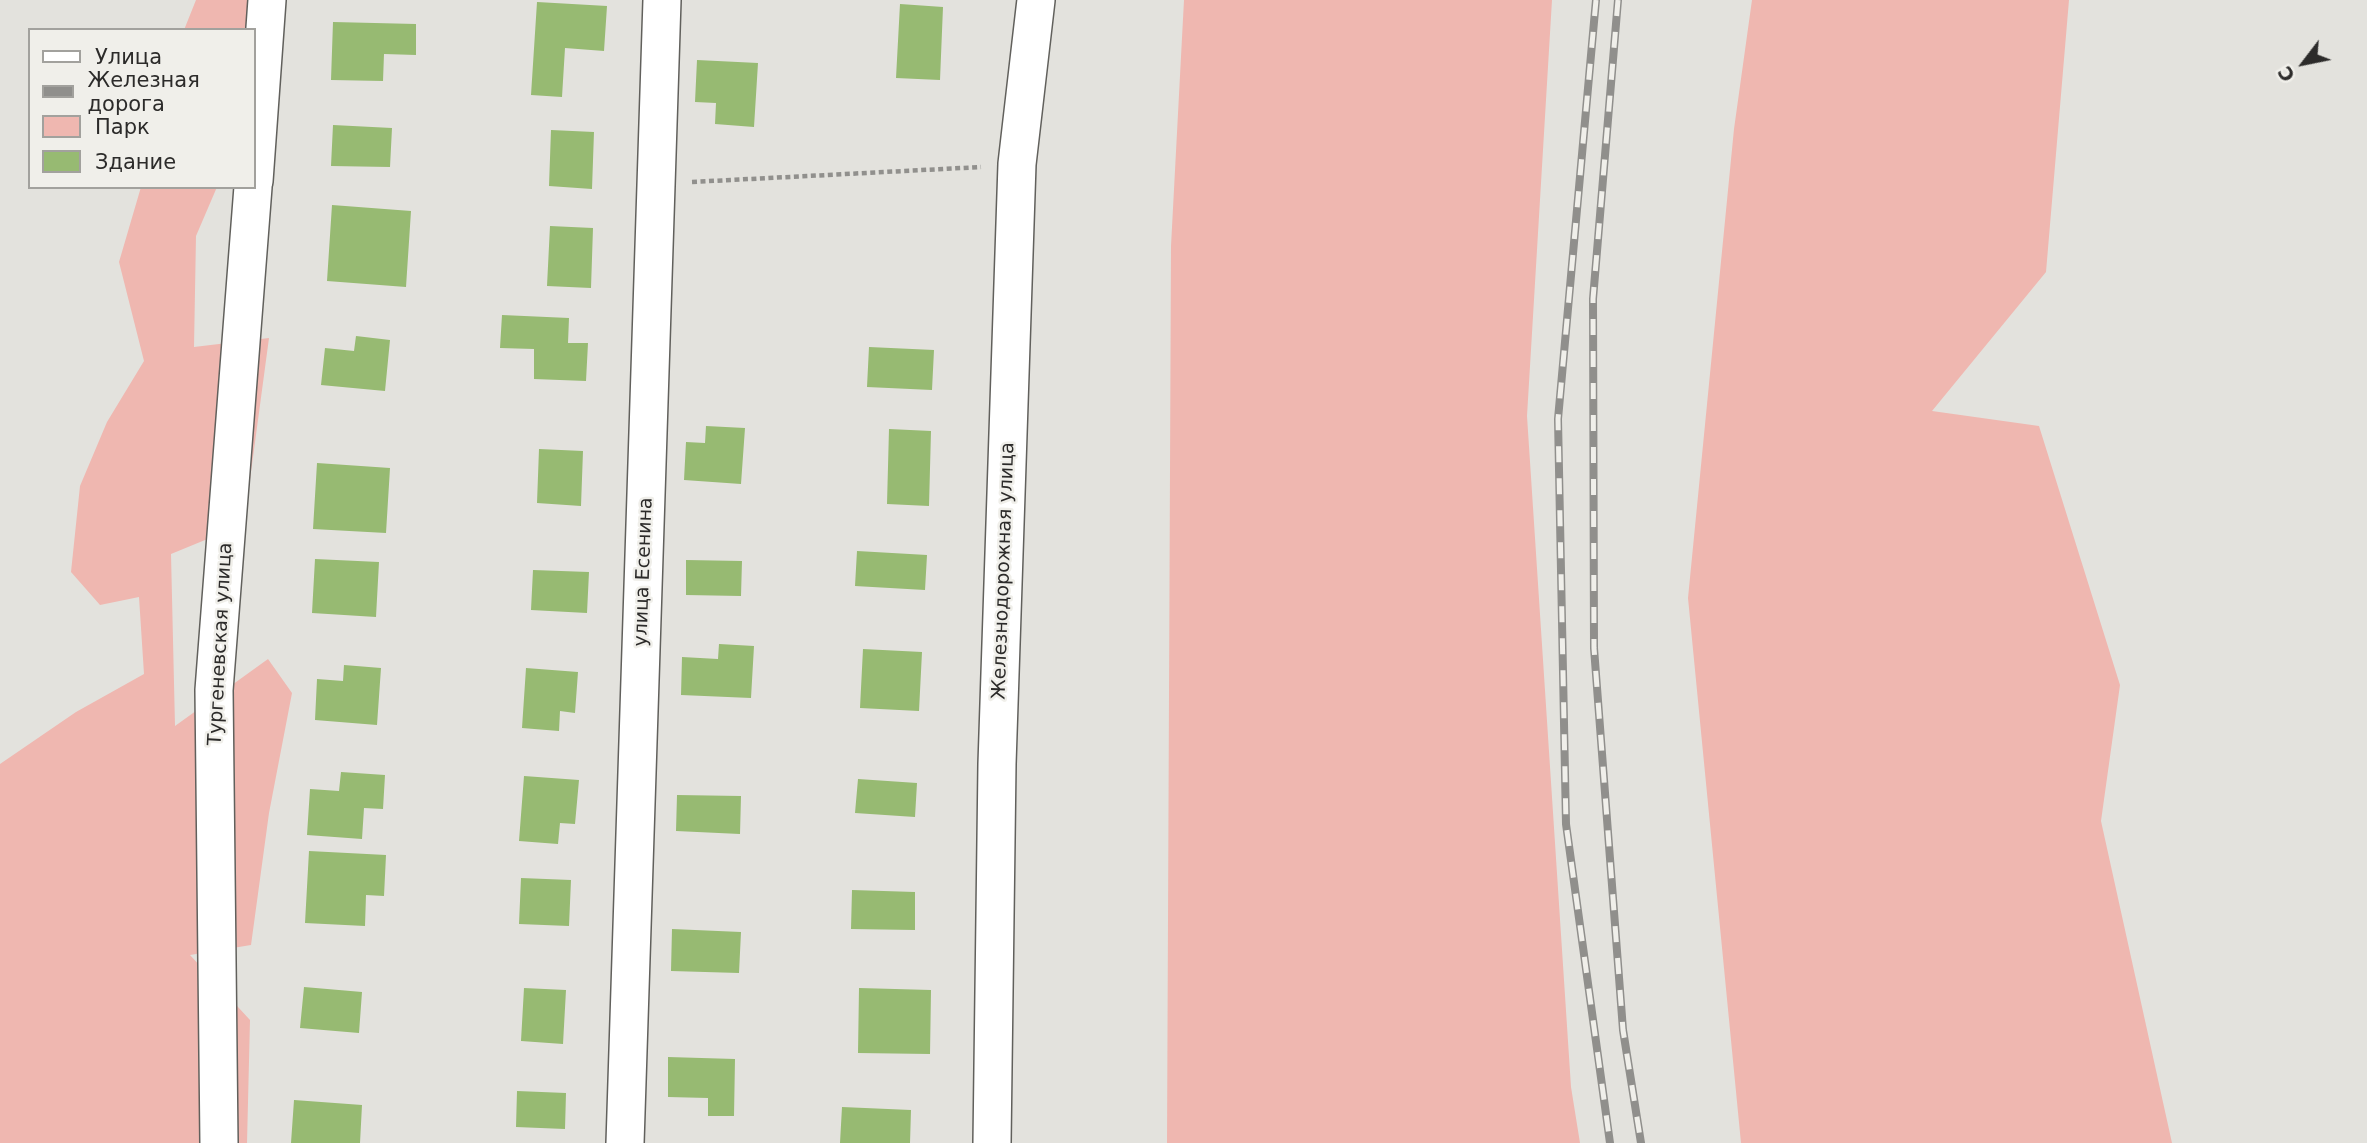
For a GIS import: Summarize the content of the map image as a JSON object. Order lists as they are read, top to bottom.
{
  "streets": {
    "street": ["Железнодорожная улица", "улица Есенина", "Тургеневская улица"]
  },
  "legend": [
    "Улица",
    "Железная дорога",
    "Парк",
    "Здание"
  ],
  "north": "bottom left"
}
